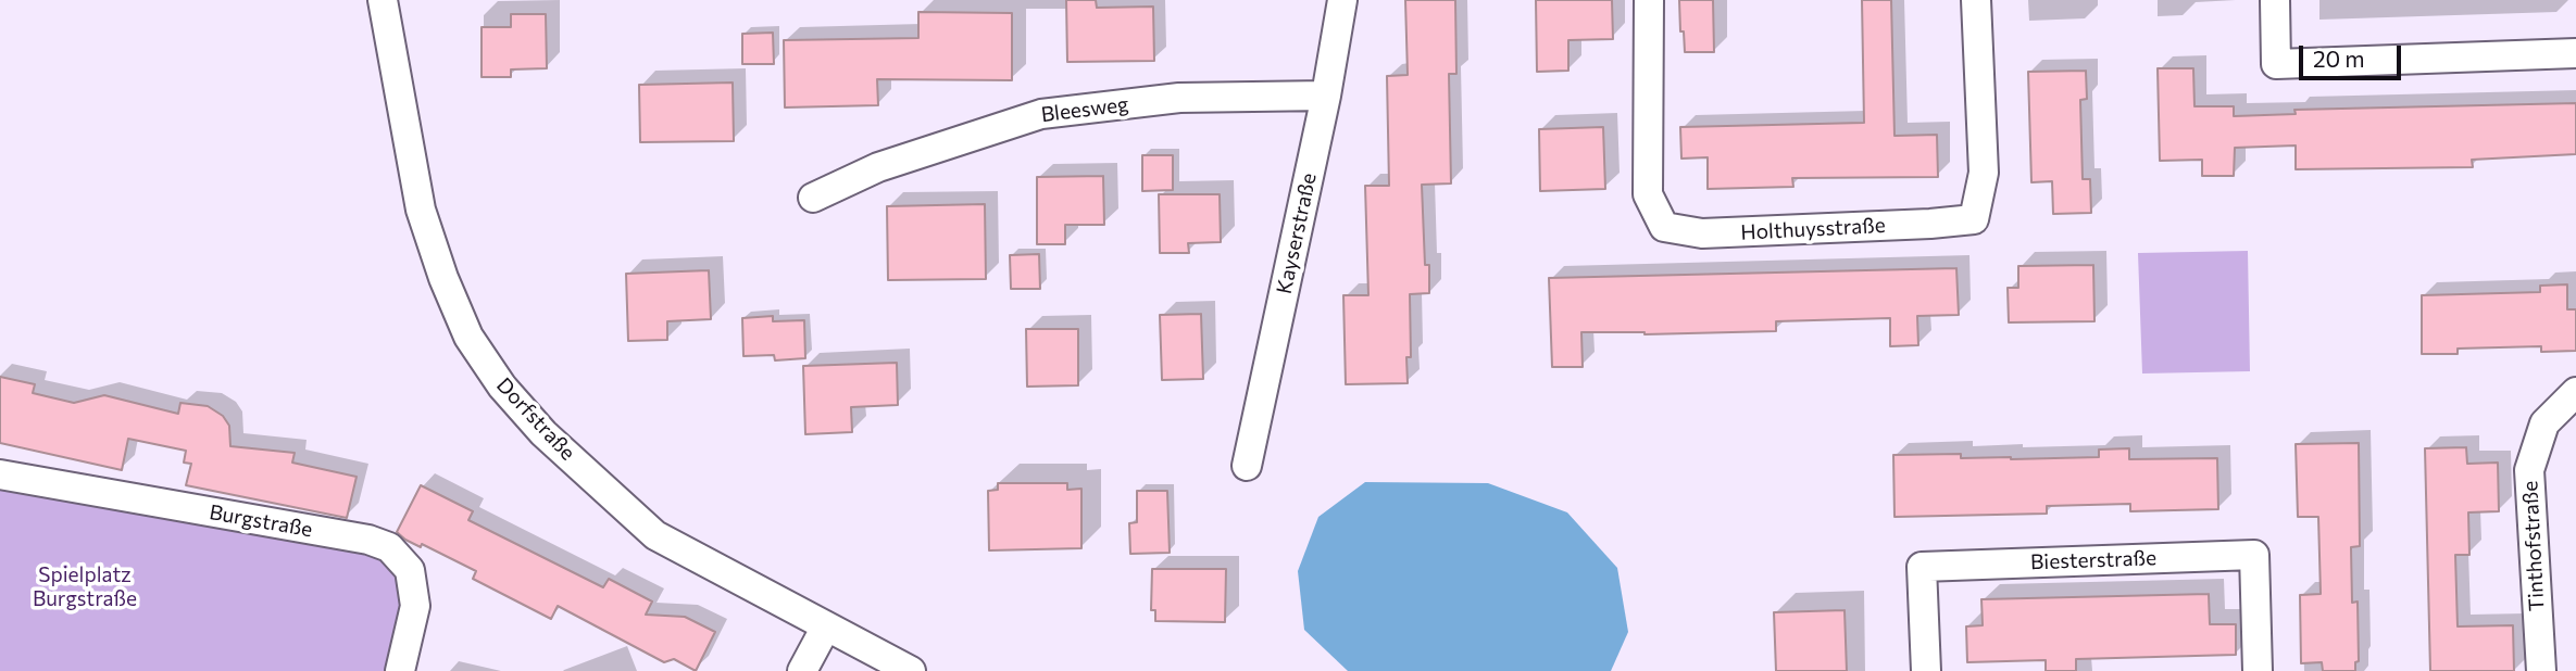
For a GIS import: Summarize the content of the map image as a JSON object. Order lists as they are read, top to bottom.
{
  "streets": {
    "street": [
      "Bleesweg",
      "Holthuysstraße",
      "Kayserstraße",
      "Dorfstraße",
      "Burgstraße",
      "Tinthofstraße",
      "Biesterstraße"
    ]
  },
  "crossings": [
    ["Bleesweg", "Kayserstraße"]
  ],
  "parks": ["Spielplatz Burgstraße"],
  "scale_bar": "20 m"
}
